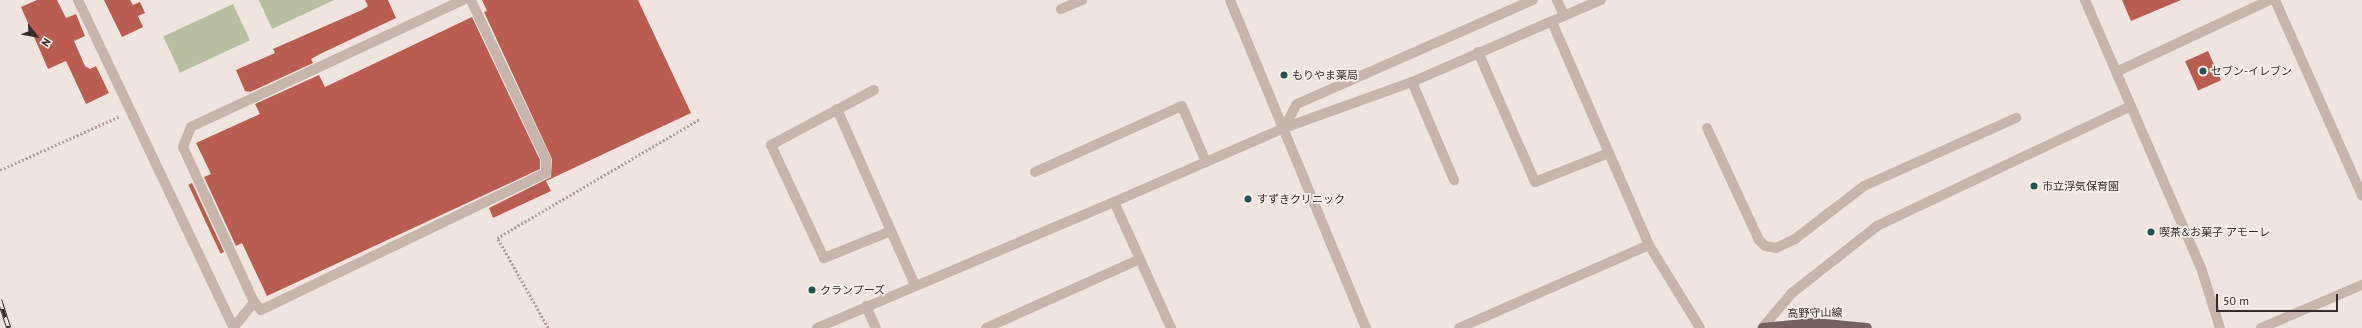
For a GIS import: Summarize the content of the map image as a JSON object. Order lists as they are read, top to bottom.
{
  "streets": {
    "main road": ["高野守山線"]
  },
  "places": [
    "セブン-イレブン",
    "もりやま薬局",
    "市立浮気保育園",
    "すずきクリニック",
    "喫茶&お菓子 アモーレ",
    "クランプーズ"
  ],
  "scale_bar": "50 m",
  "north": "bottom right"
}
